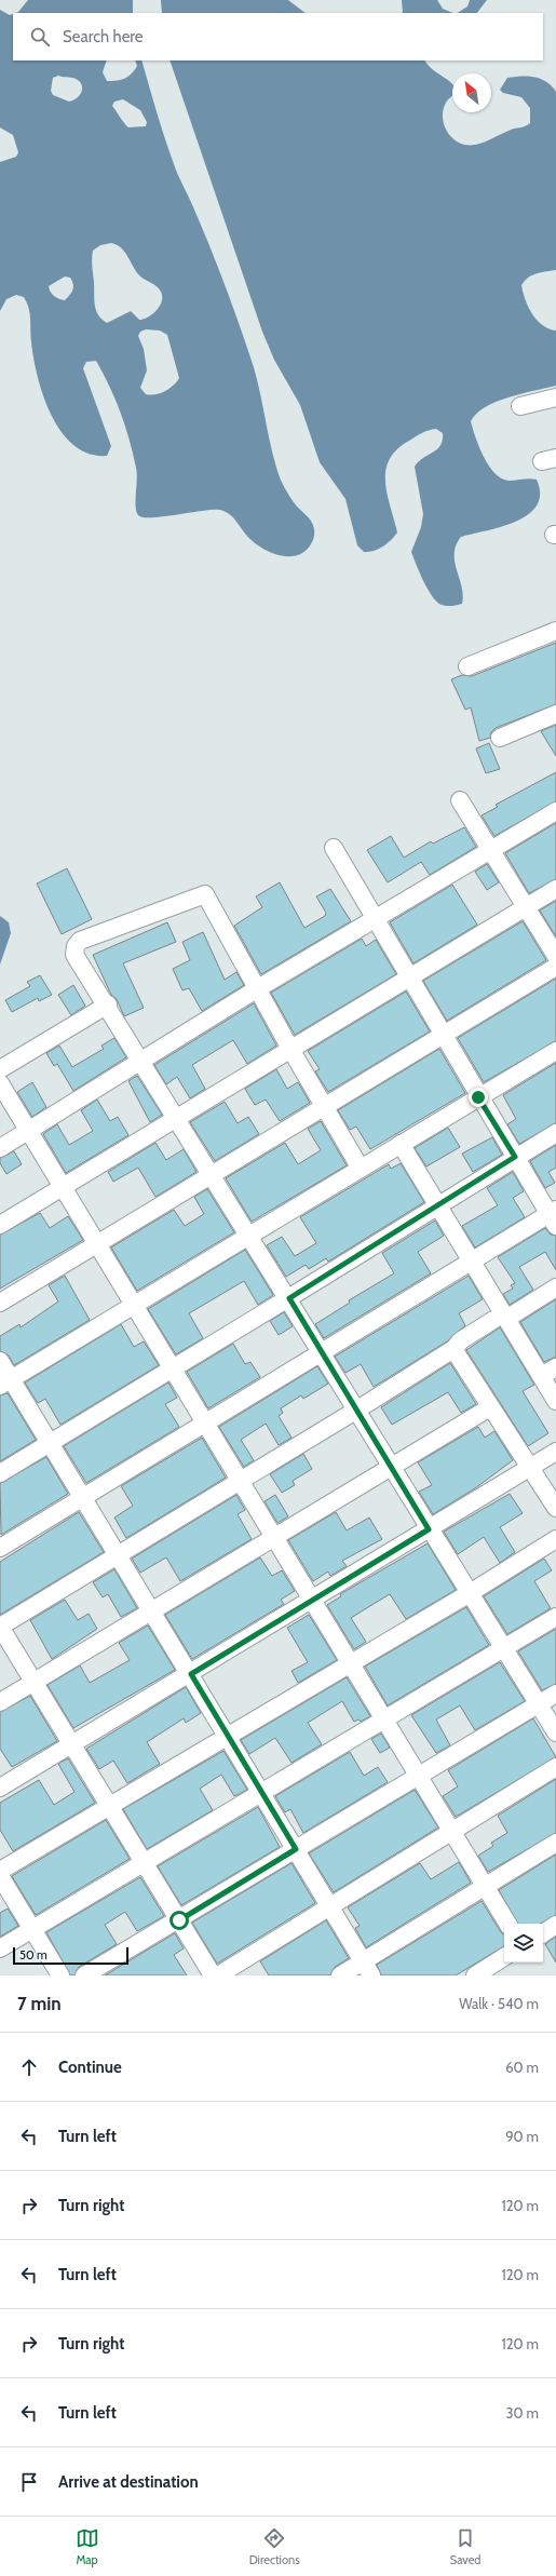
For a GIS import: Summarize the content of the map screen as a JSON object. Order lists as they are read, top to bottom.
{
  "scale_bar": "50 m",
  "north": "top left",
  "page": {
    "search": "Search here",
    "scale": "50 m",
    "heading": ["7 min", "Walk · 540 m"],
    "list": [
      ["Continue", "60 m"],
      ["Turn left", "90 m"],
      ["Turn right", "120 m"],
      ["Turn left", "120 m"],
      ["Turn right", "120 m"],
      ["Turn left", "30 m"],
      "Arrive at destination"
    ],
    "nav": ["Map", "Directions", "Saved"]
  }
}
